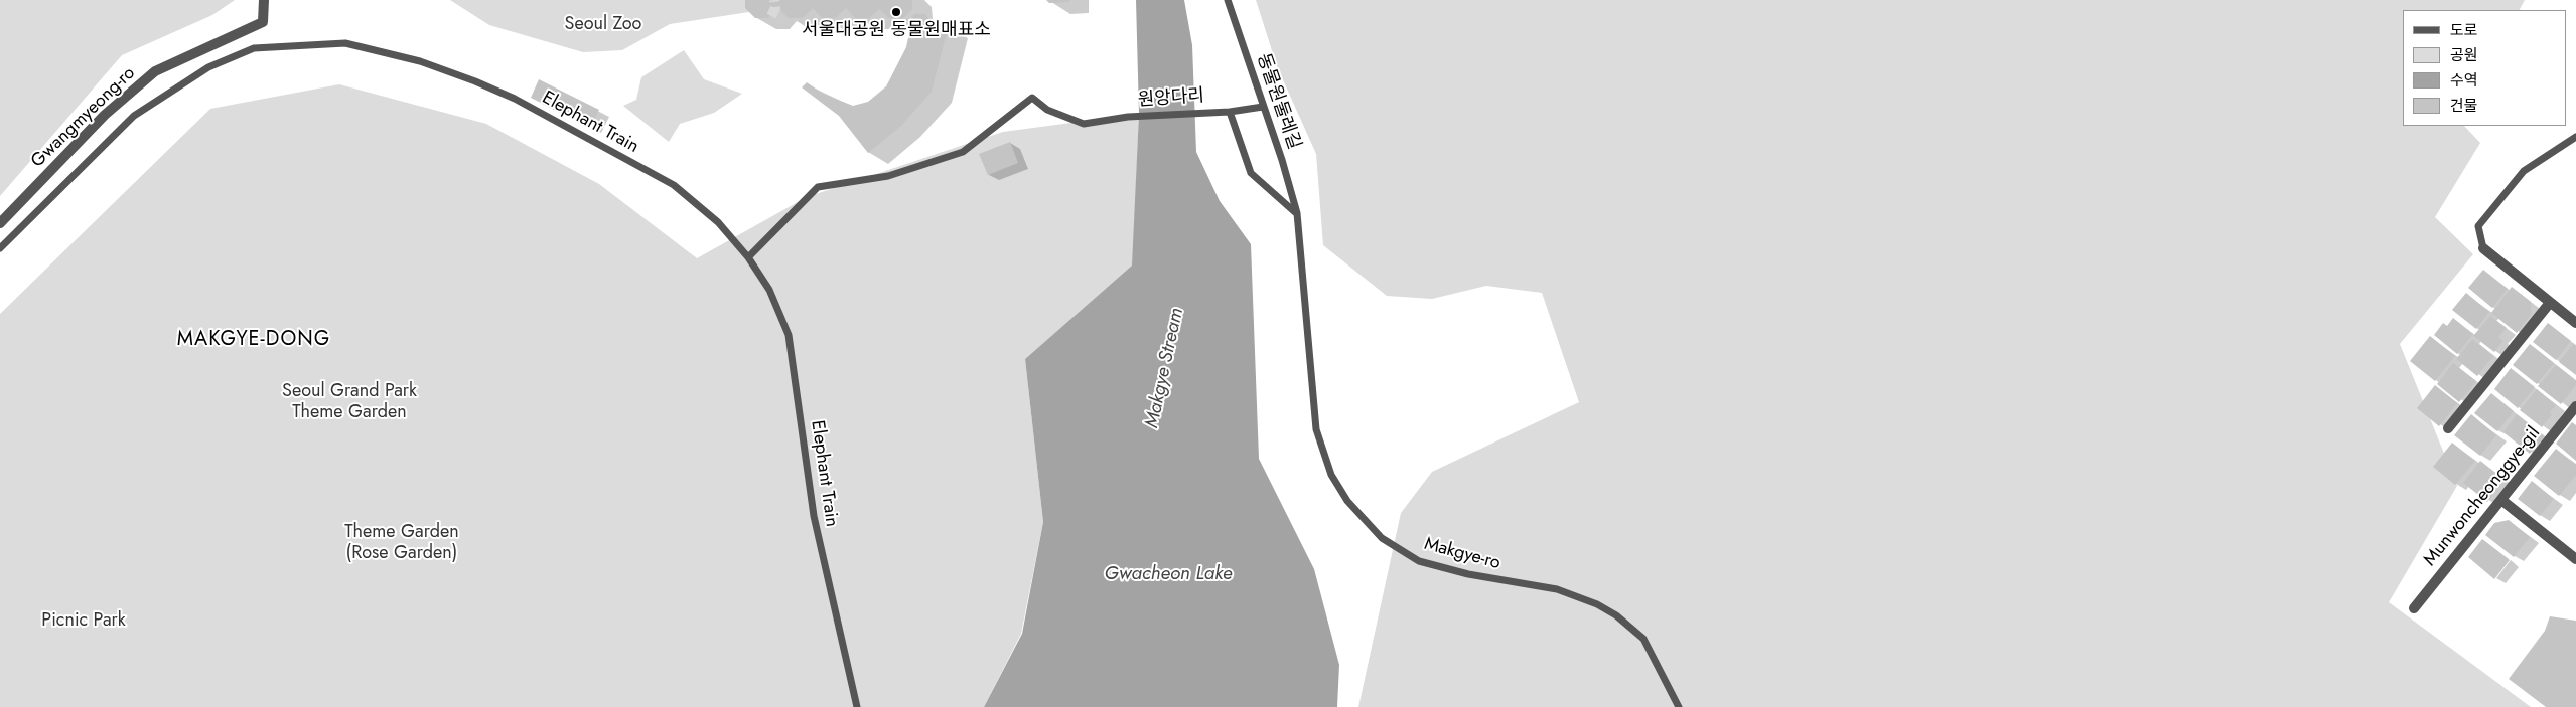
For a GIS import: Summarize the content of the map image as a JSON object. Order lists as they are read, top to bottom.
{
  "streets": {
    "street": ["Gwangmyeong-ro", "Munwoncheonggye-gil"],
    "lane": [
      "원앙다리",
      "동물원둘레길",
      "Elephant Train",
      "Makgye-ro"
    ]
  },
  "crossings": [
    ["원앙다리", "동물원둘레길"],
    ["원앙다리", "Elephant Train"],
    ["동물원둘레길", "Makgye-ro"]
  ],
  "districts": ["MAKGYE-DONG"],
  "water": ["Makgye Stream", "Gwacheon Lake"],
  "parks": [
    "Seoul Zoo",
    "Seoul Grand Park Theme Garden",
    "Theme Garden (Rose Garden)",
    "Picnic Park"
  ],
  "places": ["서울대공원 동물원매표소"],
  "legend": [
    "도로",
    "공원",
    "수역",
    "건물"
  ]
}
